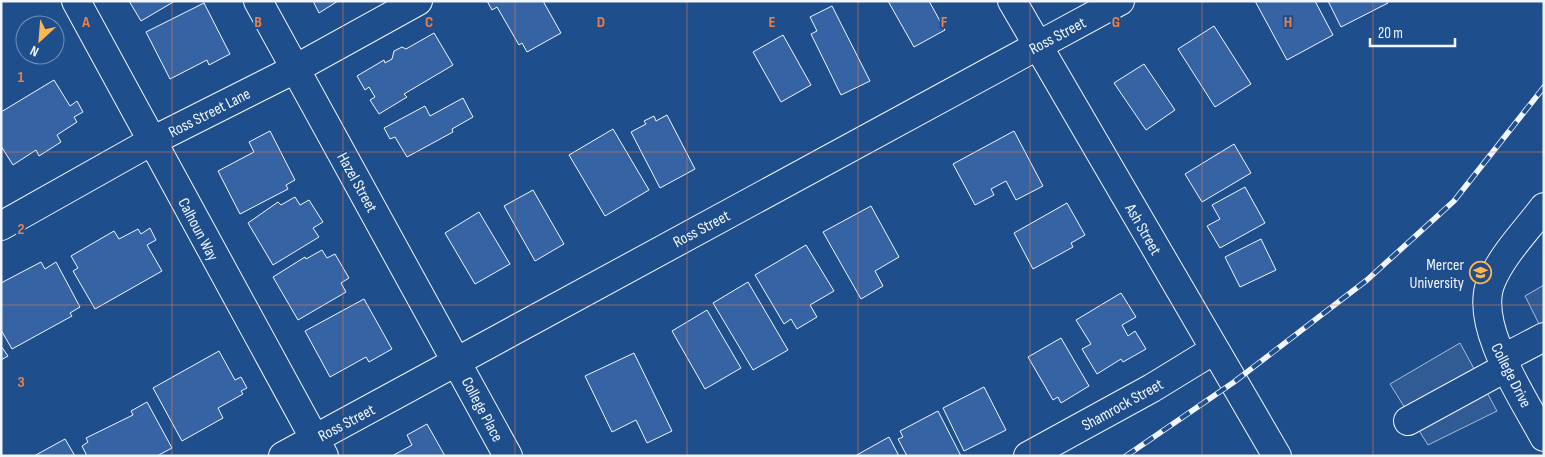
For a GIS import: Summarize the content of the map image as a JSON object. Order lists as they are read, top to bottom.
{
  "streets": {
    "street": [
      "Ross Street",
      "Ross Street Lane",
      "Hazel Street",
      "Calhoun Way",
      "Ash Street",
      "College Drive",
      "Shamrock Street",
      "College Place"
    ]
  },
  "crossings": [
    ["Ross Street", "Hazel Street"],
    ["Ross Street", "Calhoun Way"],
    ["Ross Street", "Ash Street"],
    ["Ross Street", "College Place"],
    ["Ross Street Lane", "Hazel Street"],
    ["Ross Street Lane", "Calhoun Way"],
    ["Hazel Street", "College Place"],
    ["Ash Street", "Shamrock Street"]
  ],
  "places": {
    "school or university": ["Mercer University"]
  },
  "scale_bar": "20 m",
  "north": "bottom left",
  "grid": {
    "columns": [
      "A",
      "B",
      "C",
      "D",
      "E",
      "F",
      "G",
      "H"
    ],
    "rows": ["1", "2", "3"]
  }
}
